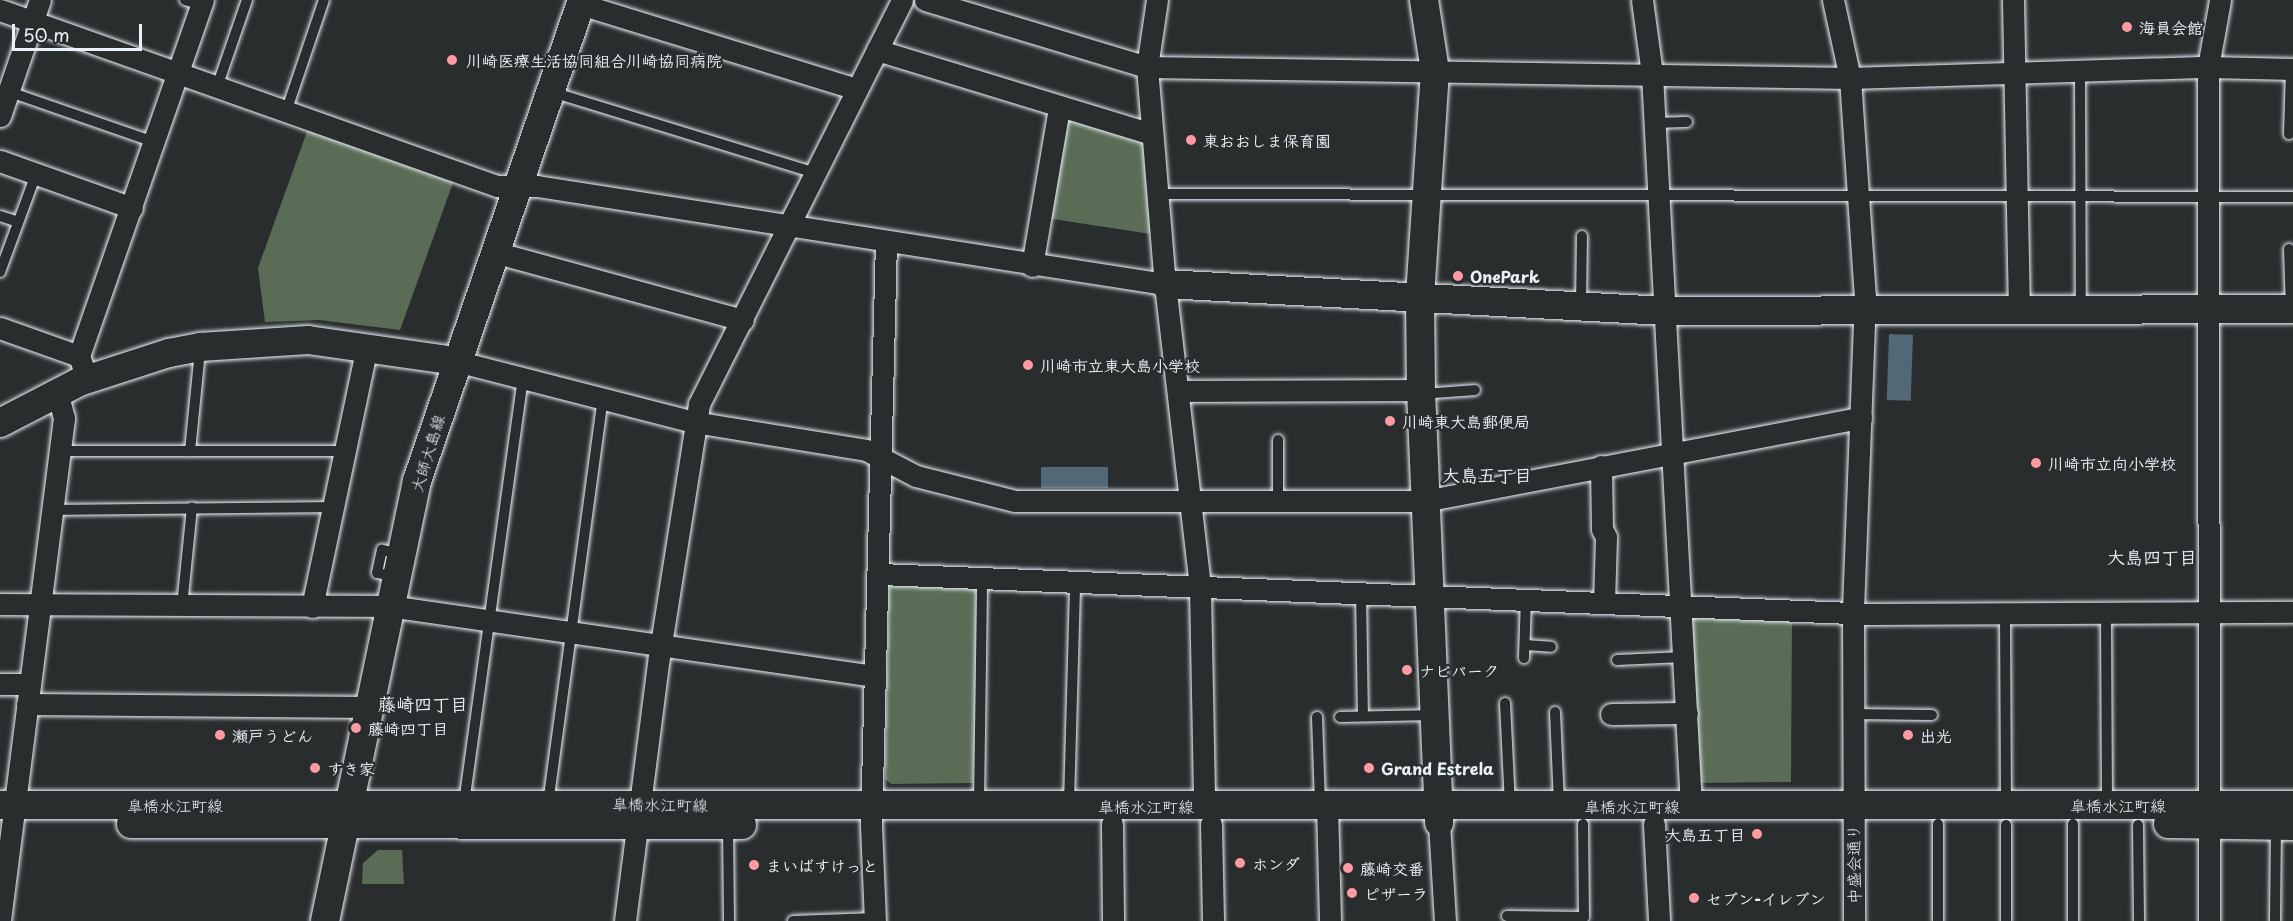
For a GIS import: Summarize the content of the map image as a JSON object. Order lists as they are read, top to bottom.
{
  "streets": {
    "street": ["大師大島線", "皐橋水江町線", "中盛会通り"]
  },
  "crossings": [
    ["大師大島線", "皐橋水江町線"],
    ["皐橋水江町線", "中盛会通り"]
  ],
  "districts": ["大島五丁目", "大島四丁目", "藤崎四丁目"],
  "places": [
    "海員会館",
    "川崎医療生活協同組合川崎協同病院",
    "東おおしま保育園",
    "OnePark",
    "川崎市立東大島小学校",
    "川崎東大島郵便局",
    "川崎市立向小学校",
    "ナビパーク",
    "藤崎四丁目",
    "瀬戸うどん",
    "出光",
    "すき家",
    "Grand Estrela",
    "大島五丁目",
    "ホンダ",
    "まいばすけっと",
    "藤崎交番",
    "ピザーラ",
    "セブン-イレブン"
  ],
  "scale_bar": "50 m"
}
